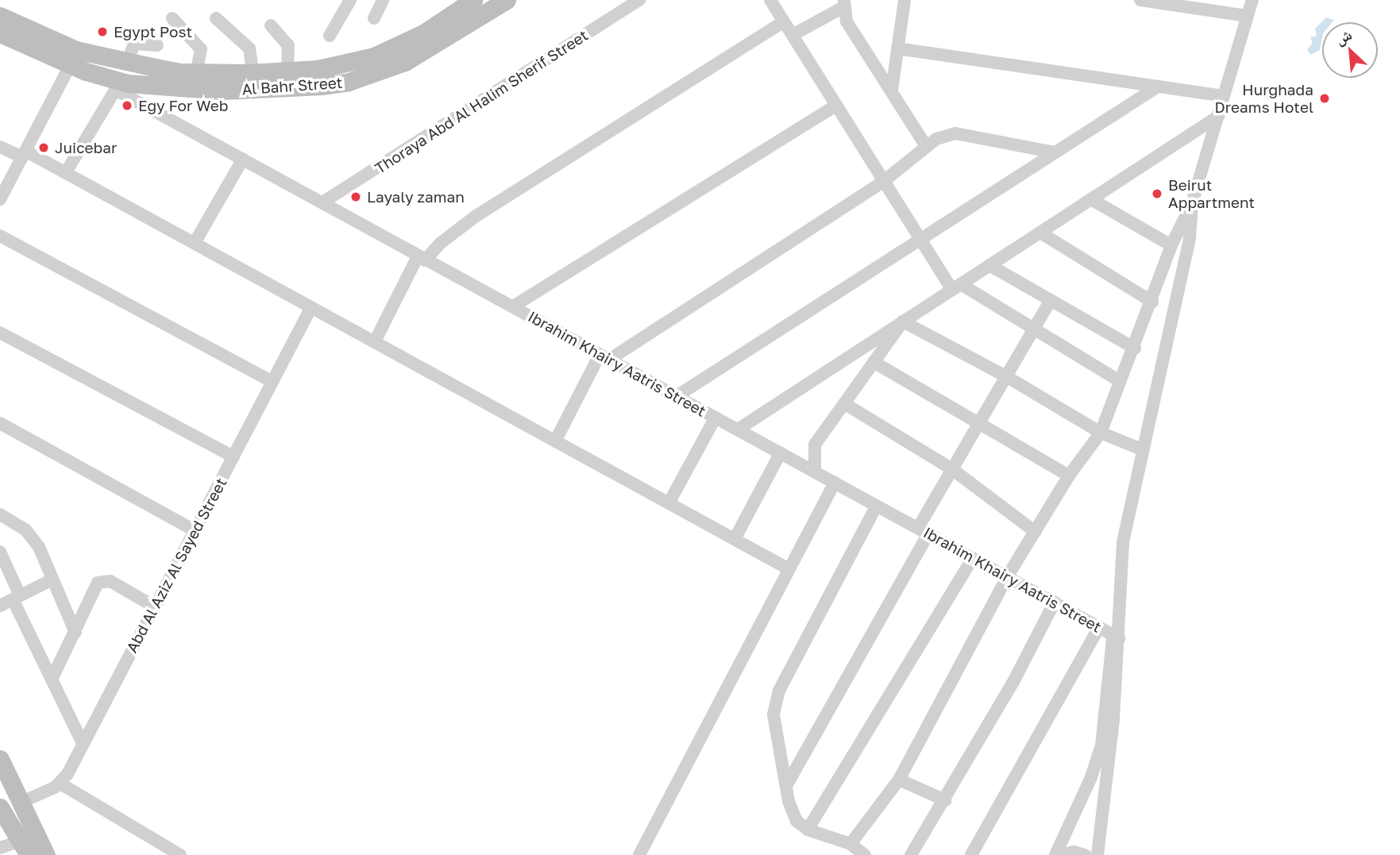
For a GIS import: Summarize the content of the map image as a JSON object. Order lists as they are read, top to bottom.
{
  "streets": {
    "main road": ["Al Bahr Street"],
    "street": ["Thoraya Abd Al Halim Sherif Street", "Ibrahim Khairy Aatris Street", "Abd Al Aziz Al Sayed Street"]
  },
  "crossings": [
    ["Al Bahr Street", "Ibrahim Khairy Aatris Street"],
    ["Thoraya Abd Al Halim Sherif Street", "Ibrahim Khairy Aatris Street"]
  ],
  "places": [
    "Egypt Post",
    "Hurghada Dreams Hotel",
    "Egy For Web",
    "Juicebar",
    "Beirut Appartment",
    "Layaly zaman"
  ],
  "north": "top left"
}
